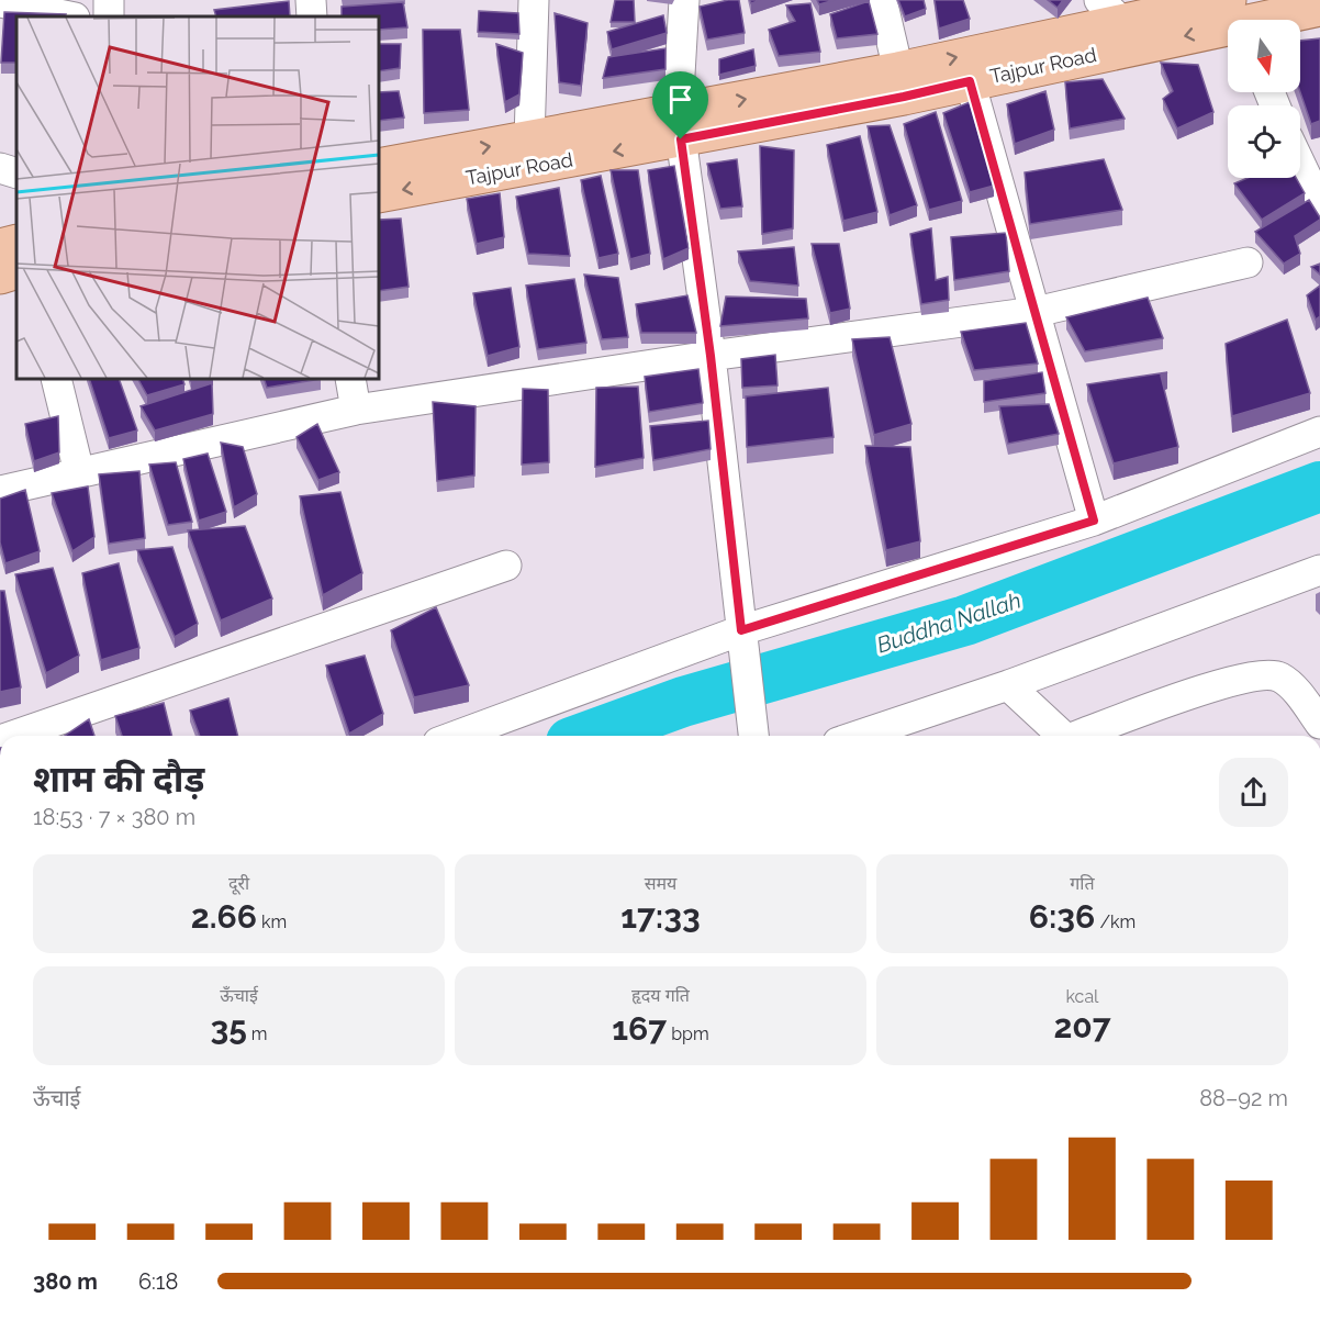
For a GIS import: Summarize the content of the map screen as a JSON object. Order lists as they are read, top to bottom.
{
  "streets": {
    "main road": ["Tajpur Road"]
  },
  "water": ["Buddha Nallah"],
  "north": "bottom",
  "page": {
    "heading": ["शाम की दौड़", "18:53 · 7 × 380 m"],
    "stats": [
      ["दूरी", "2.66 km"],
      ["समय", "17:33"],
      ["गति", "6:36 /km"],
      ["ऊँचाई", "35 m"],
      ["हृदय गति", "167 bpm"],
      ["kcal", "207"]
    ],
    "chart": ["ऊँचाई", "88–92 m"],
    "list": [
      {
        "name": "380 m",
        "note": "6:18"
      }
    ]
  }
}
